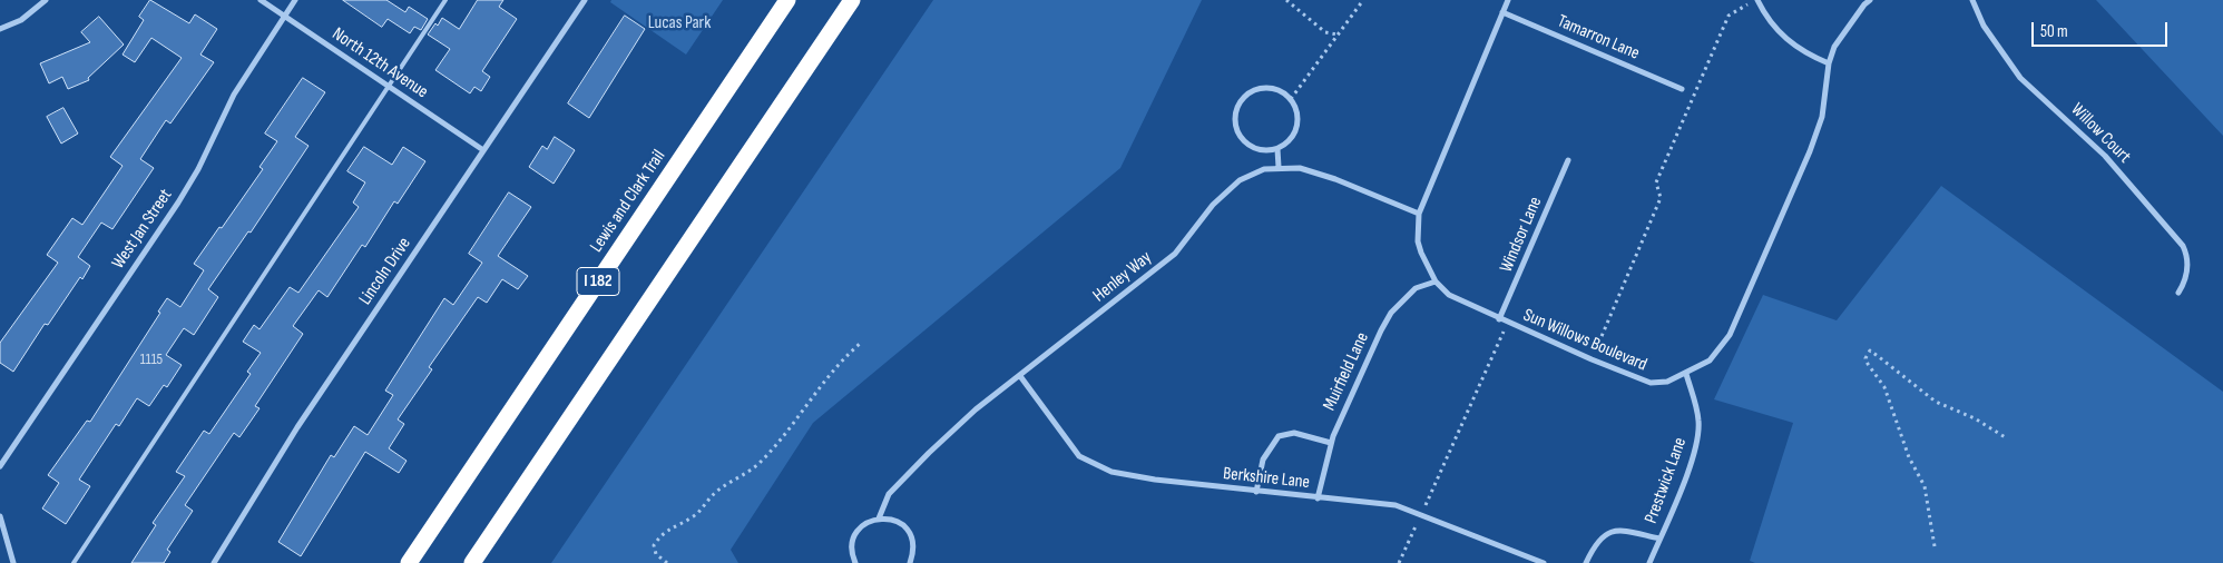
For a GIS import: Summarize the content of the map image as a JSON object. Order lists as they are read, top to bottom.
{
  "streets": {
    "highway": ["Lewis and Clark Trail", "I 182"],
    "street": [
      "Tamarron Lane",
      "North 12th Avenue",
      "Willow Court",
      "West Jan Street",
      "Windsor Lane",
      "Lincoln Drive",
      "Henley Way",
      "Sun Willows Boulevard",
      "Muirfield Lane",
      "Berkshire Lane",
      "Prestwick Lane"
    ]
  },
  "crossings": [
    ["Tamarron Lane", "Sun Willows Boulevard"],
    ["North 12th Avenue", "West Jan Street"],
    ["North 12th Avenue", "Lincoln Drive"],
    ["Windsor Lane", "Sun Willows Boulevard"],
    ["Henley Way", "Sun Willows Boulevard"],
    ["Henley Way", "Berkshire Lane"],
    ["Sun Willows Boulevard", "Muirfield Lane"],
    ["Sun Willows Boulevard", "Prestwick Lane"],
    ["Muirfield Lane", "Berkshire Lane"]
  ],
  "parks": ["Lucas Park"],
  "house_numbers": ["1115"],
  "scale_bar": "50 m"
}
